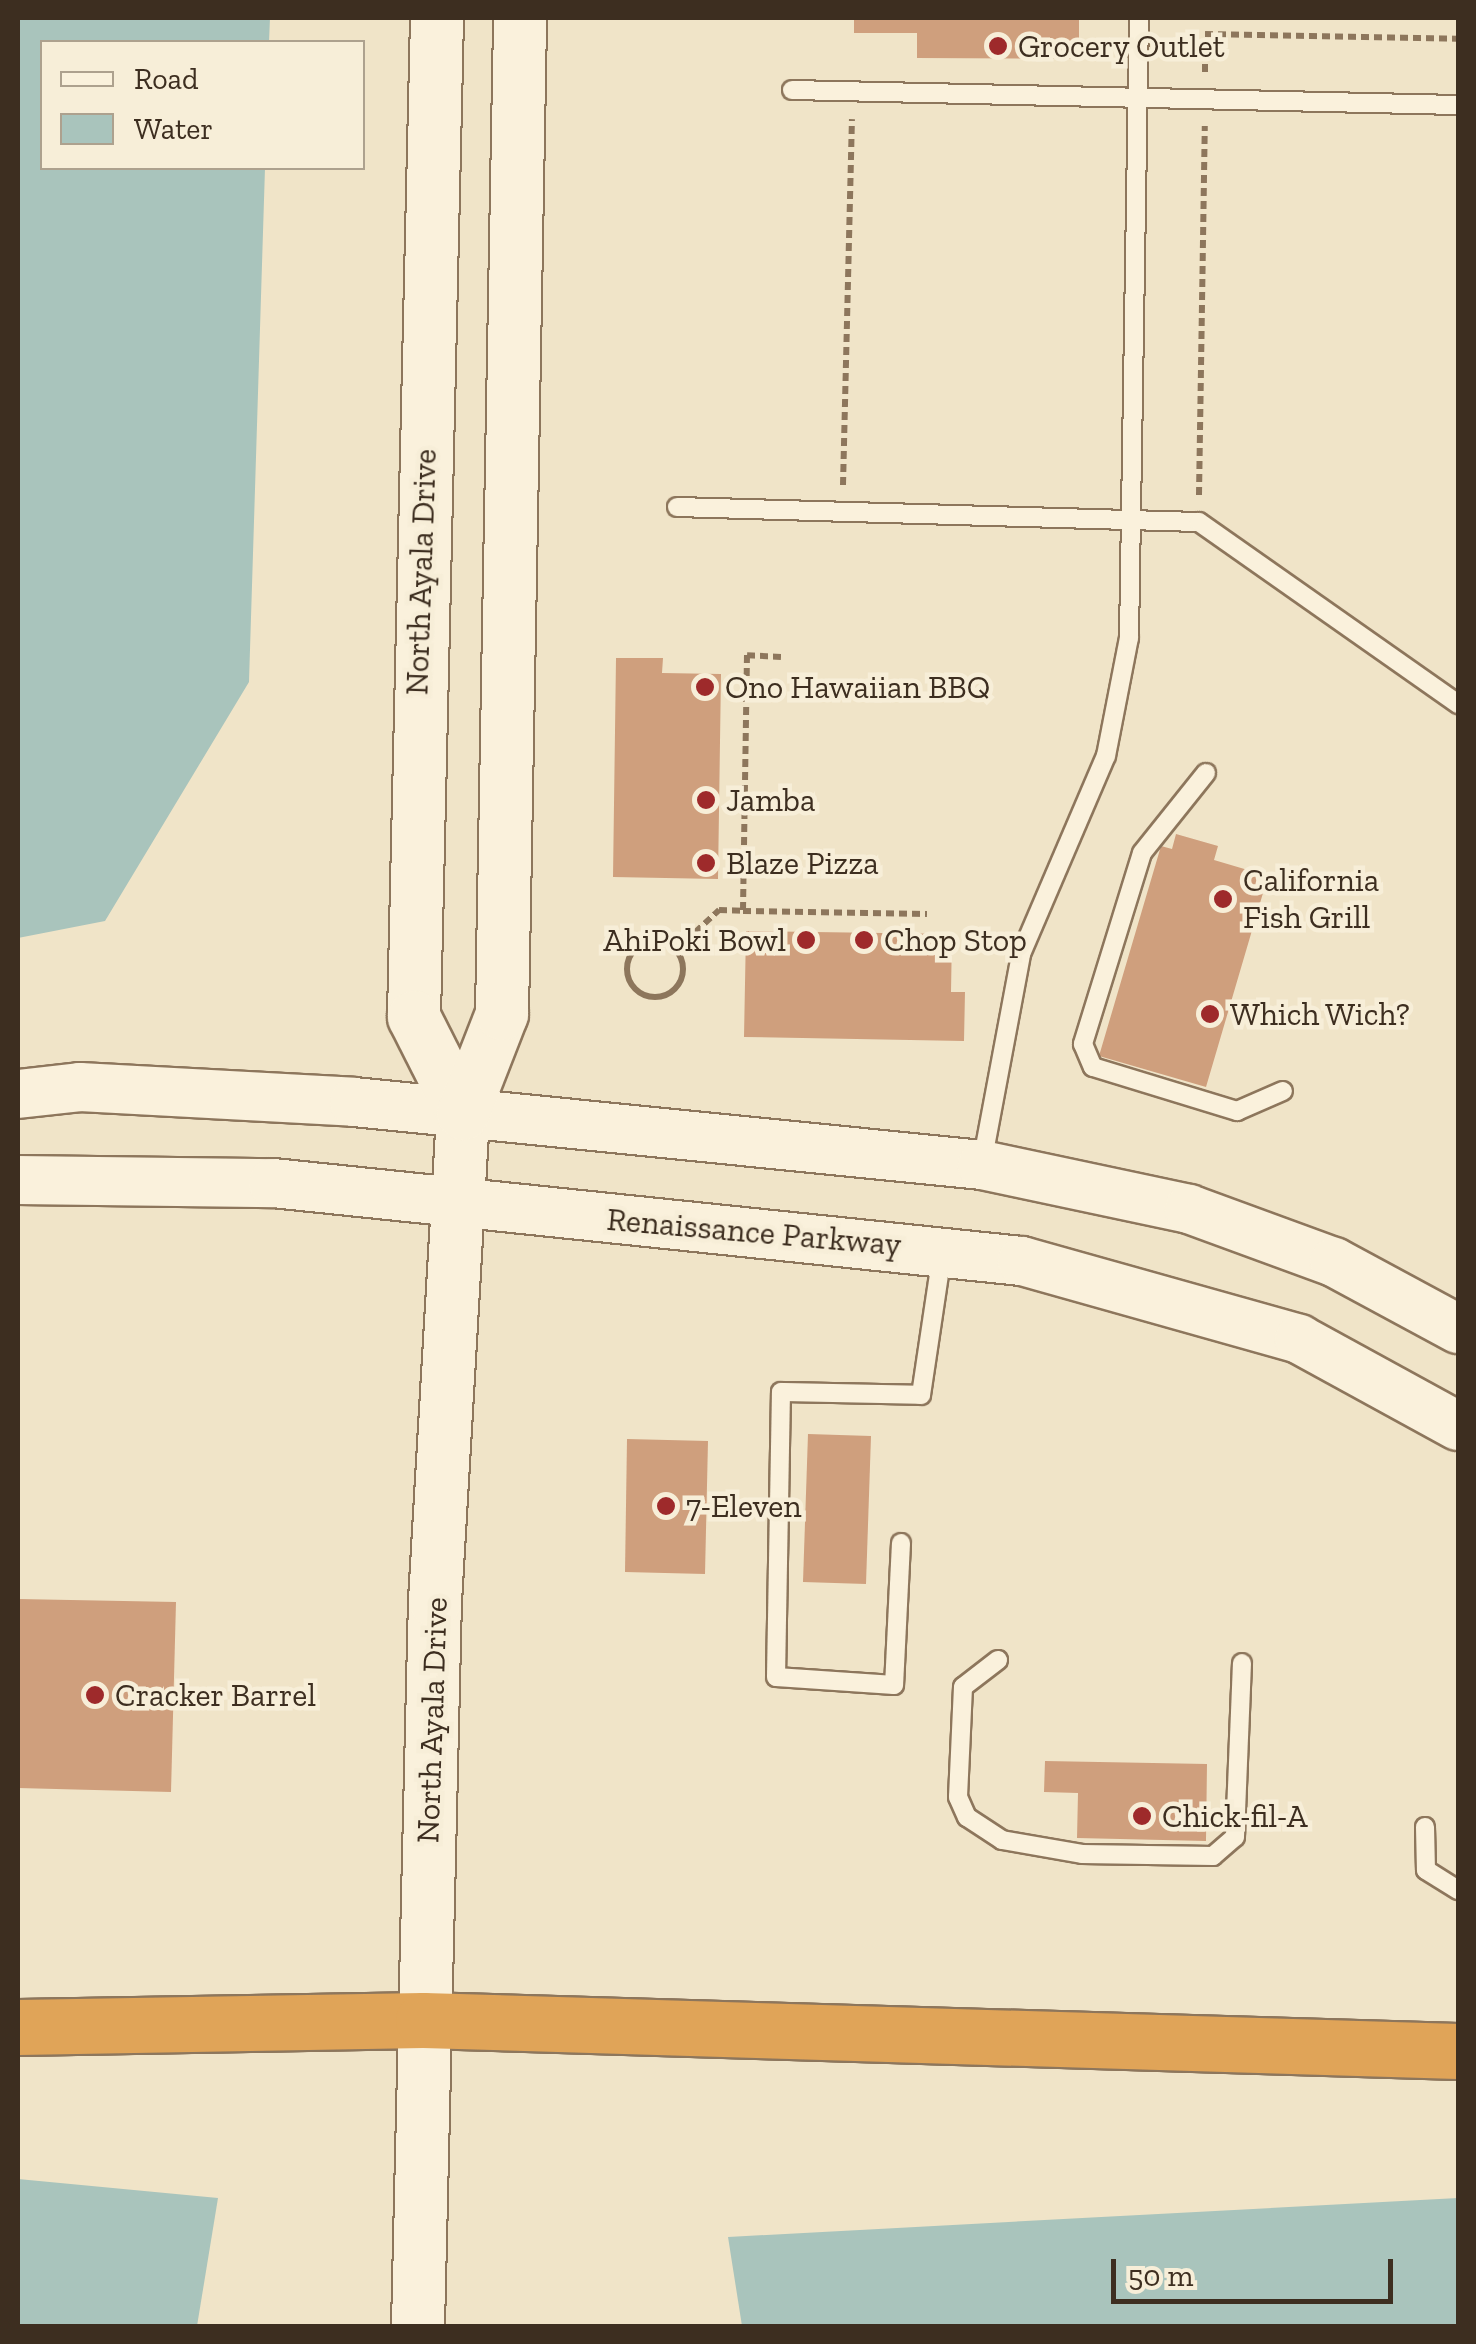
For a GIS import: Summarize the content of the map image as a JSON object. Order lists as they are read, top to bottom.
{
  "streets": {
    "main road": ["North Ayala Drive"],
    "street": ["Renaissance Parkway"]
  },
  "crossings": [
    ["North Ayala Drive", "Renaissance Parkway"]
  ],
  "places": [
    "Grocery Outlet",
    "Ono Hawaiian BBQ",
    "Jamba",
    "Blaze Pizza",
    "California Fish Grill",
    "AhiPoki Bowl",
    "Chop Stop",
    "Which Wich?",
    "7-Eleven",
    "Cracker Barrel",
    "Chick-fil-A"
  ],
  "legend": ["Road", "Water"],
  "scale_bar": "50 m"
}
